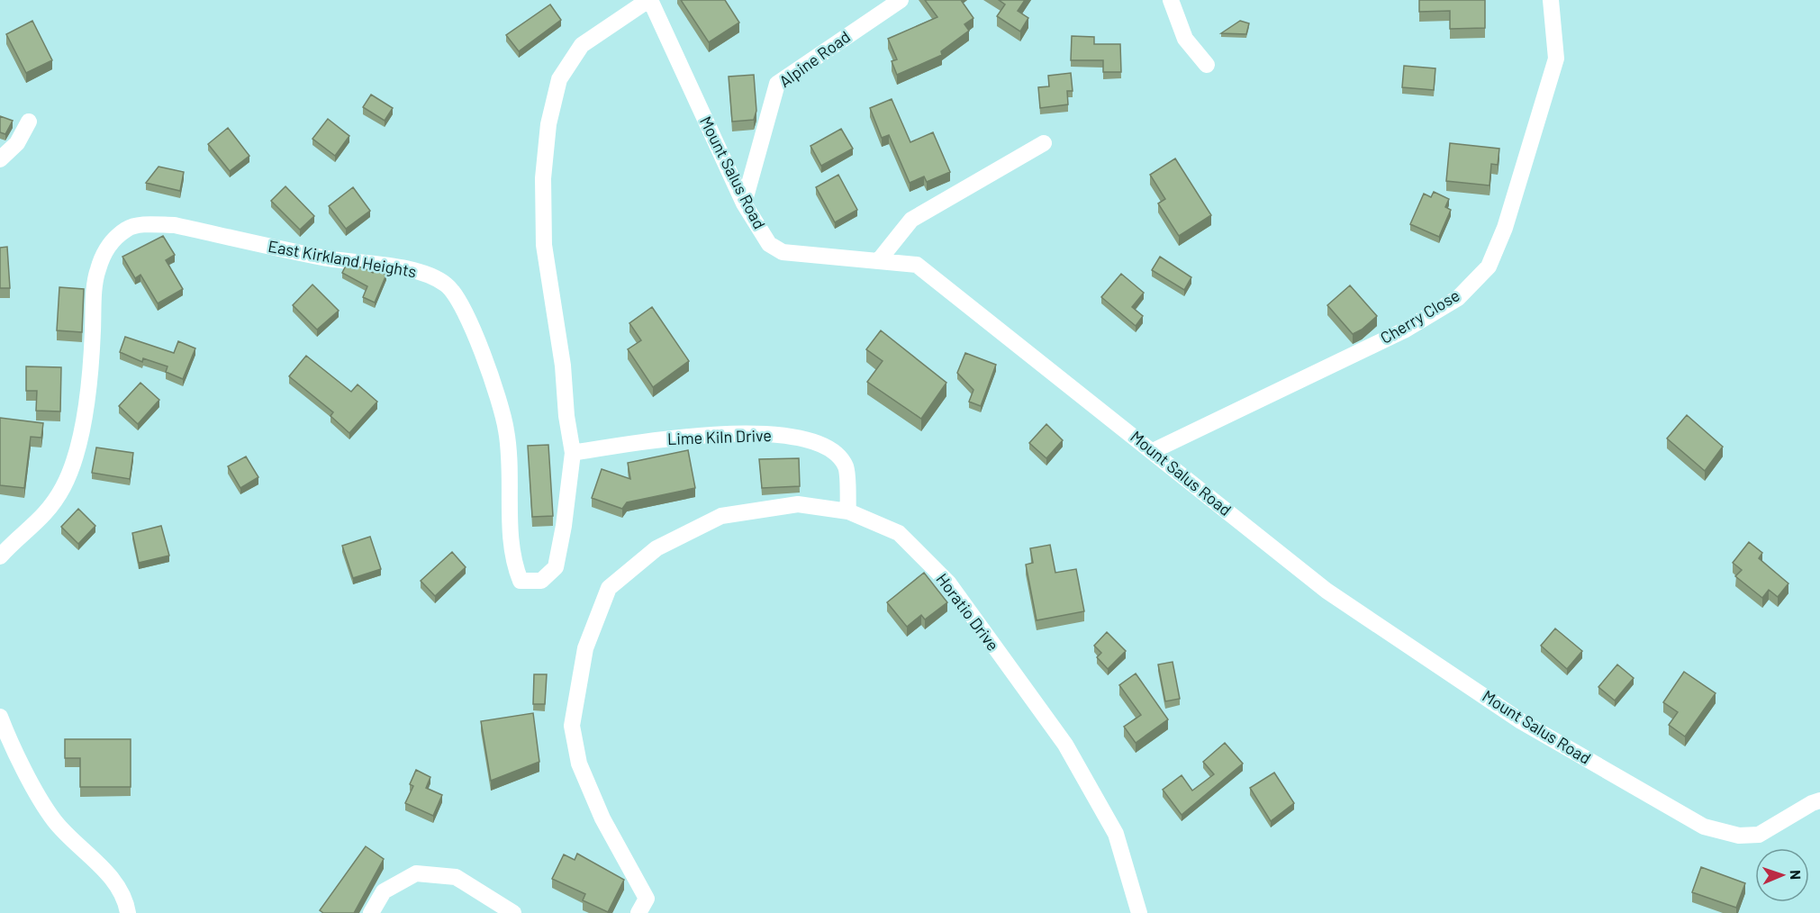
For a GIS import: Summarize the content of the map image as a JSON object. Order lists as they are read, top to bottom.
{
  "streets": {
    "street": [
      "Alpine Road",
      "Mount Salus Road",
      "East Kirkland Heights",
      "Cherry Close",
      "Lime Kiln Drive",
      "Horatio Drive"
    ]
  },
  "crossings": [
    ["Alpine Road", "Mount Salus Road"],
    ["Mount Salus Road", "East Kirkland Heights"],
    ["Mount Salus Road", "Cherry Close"],
    ["East Kirkland Heights", "Lime Kiln Drive"],
    ["Lime Kiln Drive", "Horatio Drive"]
  ],
  "north": "right"
}
